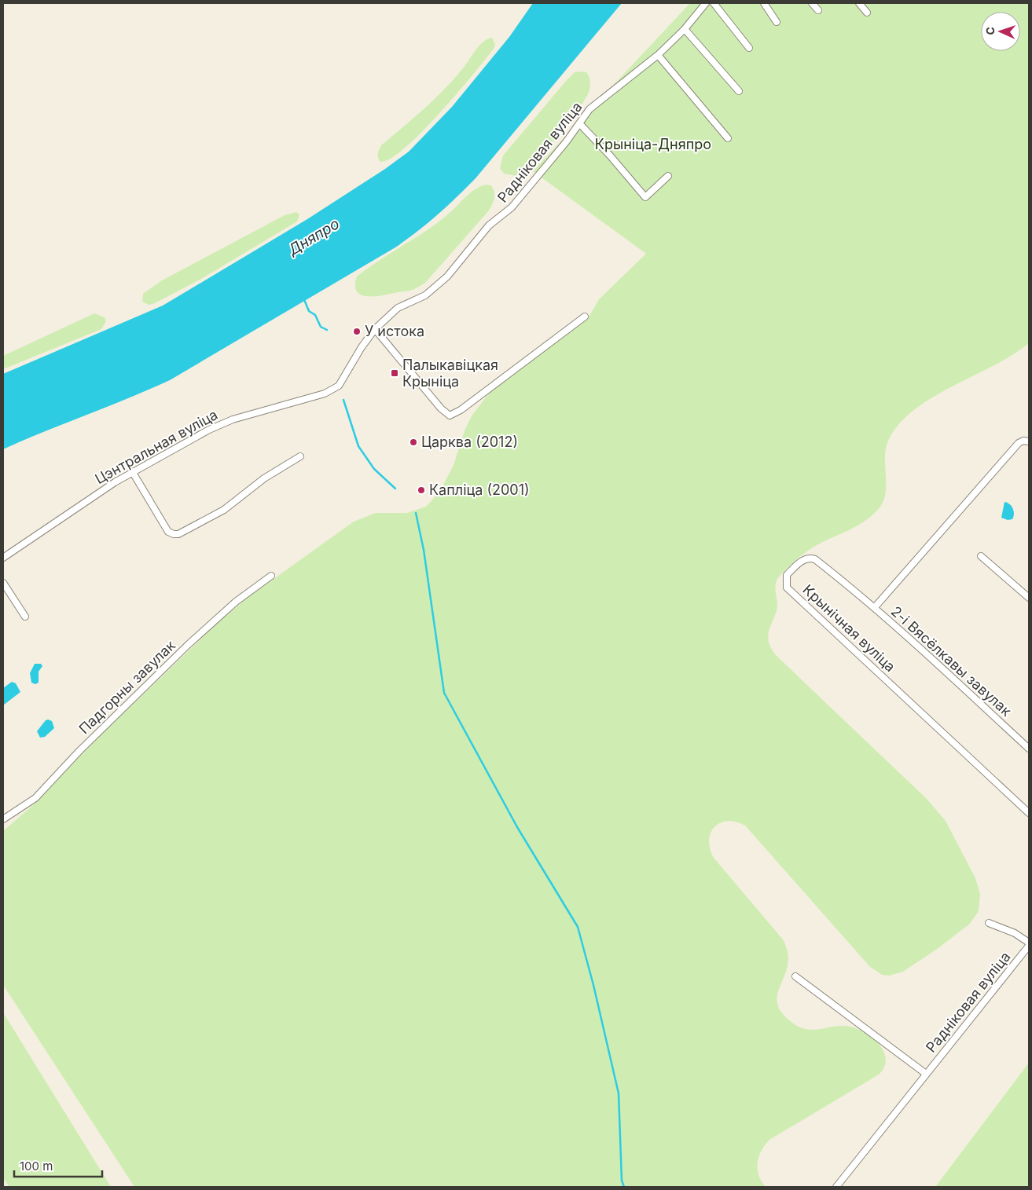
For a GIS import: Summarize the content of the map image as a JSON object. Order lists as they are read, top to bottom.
{
  "streets": {
    "street": [
      "Радніковая вуліца",
      "Цэнтральная вуліца",
      "Крынічная вуліца",
      "2-і Вясёлкавы завулак",
      "Падгорны завулак"
    ]
  },
  "crossings": [
    ["Радніковая вуліца", "Цэнтральная вуліца"],
    ["Крынічная вуліца", "2-і Вясёлкавы завулак"]
  ],
  "water": ["Дняпро"],
  "parks": ["Крыніца-Дняпро"],
  "places": {
    "other": ["У истока", "Царква (2012)", "Капліца (2001)"],
    "transit": ["Палыкавіцкая Крыніца"]
  },
  "scale_bar": "100 m",
  "north": "left"
}
